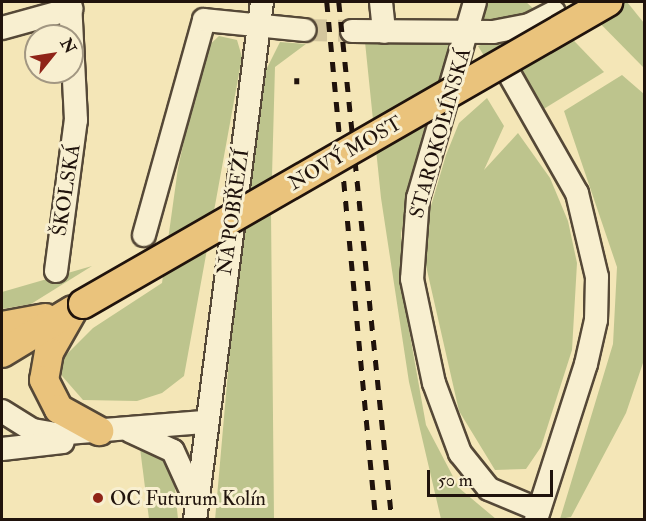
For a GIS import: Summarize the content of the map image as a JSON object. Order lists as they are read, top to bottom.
{
  "streets": {
    "main road": ["NOVÝ MOST"],
    "street": ["STAROKOLÍNSKÁ", "ŠKOLSKÁ", "NA POBŘEŽÍ"]
  },
  "crossings": [
    ["STAROKOLÍNSKÁ", "NOVÝ MOST"]
  ],
  "places": ["OC Futurum Kolín"],
  "scale_bar": "50 m",
  "north": "top right"
}
